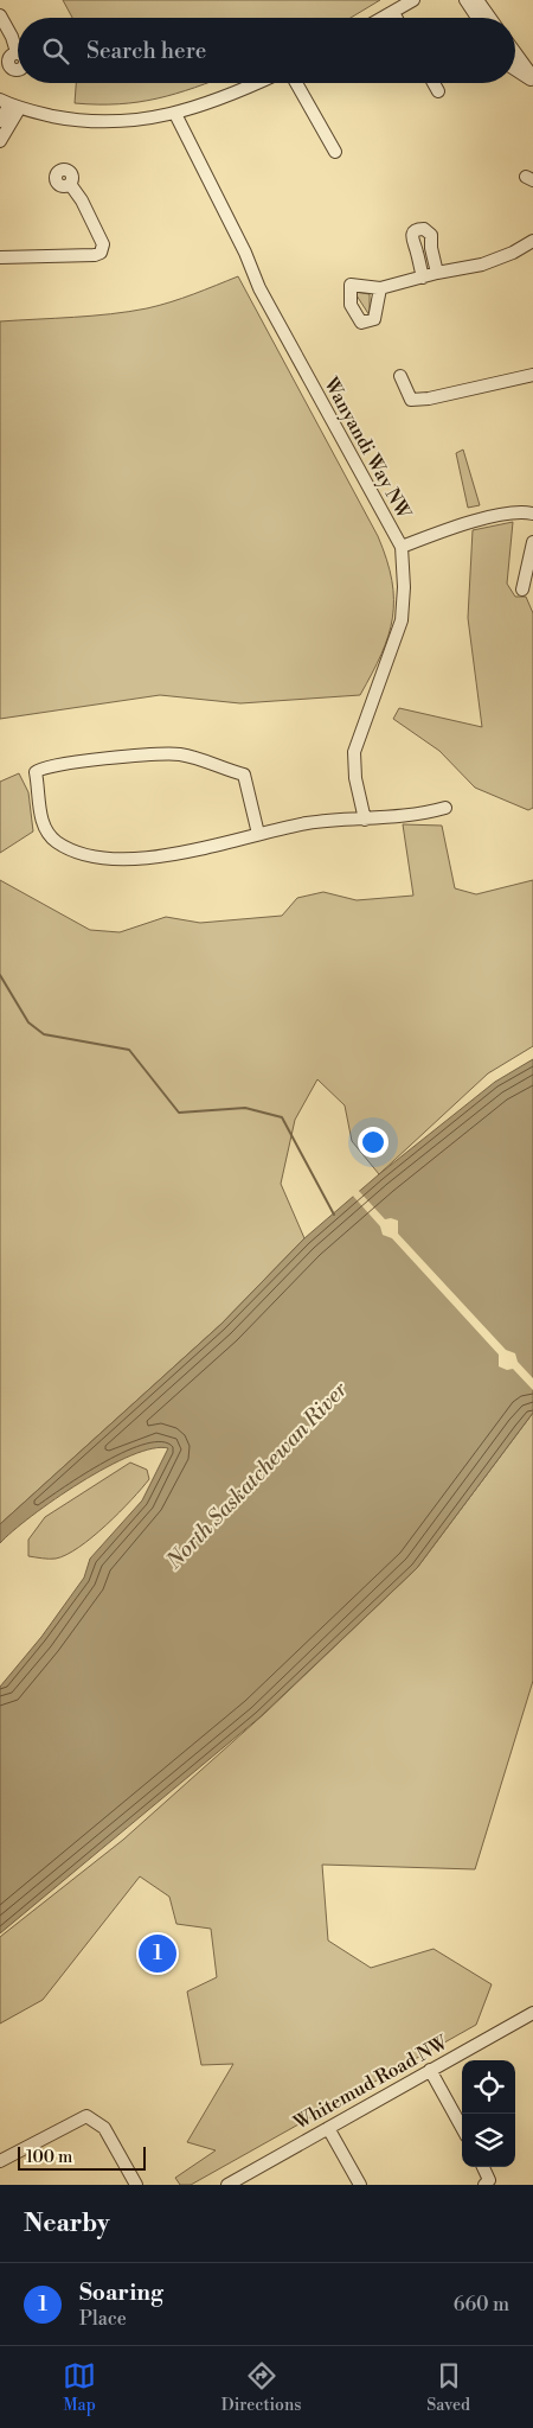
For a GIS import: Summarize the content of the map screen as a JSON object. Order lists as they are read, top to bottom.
{
  "streets": {
    "street": ["Wanyandi Way NW", "Whitemud Road NW"]
  },
  "water": ["North Saskatchewan River"],
  "scale_bar": "100 m",
  "page": {
    "search": "Search here",
    "pins": "1",
    "scale": "100 m",
    "heading": "Nearby",
    "list": [
      {
        "mark": "1",
        "name": "Soaring",
        "note": "Place",
        "value": "660 m"
      }
    ],
    "nav": ["Map", "Directions", "Saved"]
  }
}
